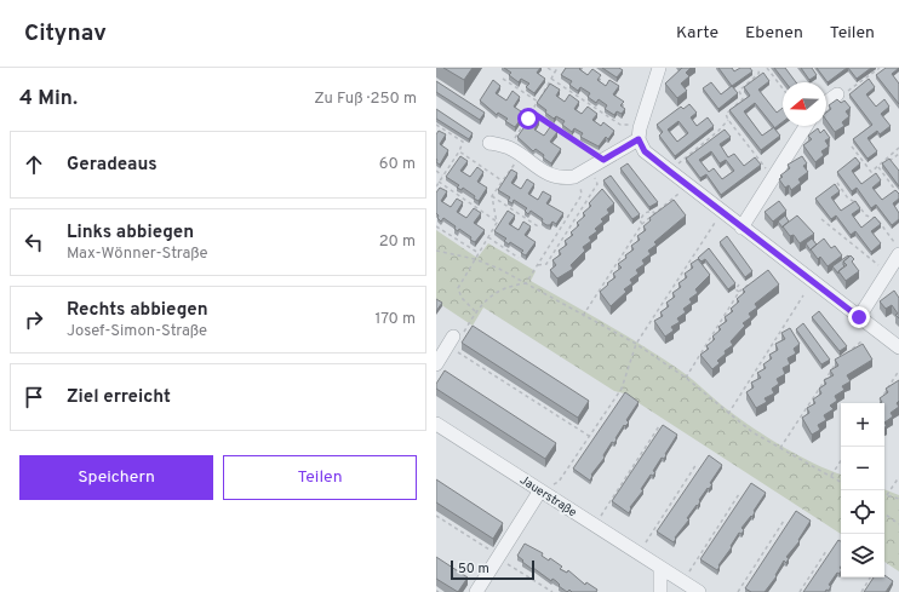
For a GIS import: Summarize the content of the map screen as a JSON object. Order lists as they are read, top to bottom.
{
  "streets": {
    "street": ["Jauerstraße"]
  },
  "scale_bar": "50 m",
  "north": "left",
  "page": {
    "header": "Citynav",
    "nav": ["Karte", "Ebenen", "Teilen"],
    "heading": ["4 Min.", "Zu Fuß · 250 m"],
    "list": [
      ["Geradeaus", "60 m"],
      ["Links abbiegen", "Max-Wönner-Straße", "20 m"],
      ["Rechts abbiegen", "Josef-Simon-Straße", "170 m"],
      "Ziel erreicht"
    ],
    "map_buttons": ["+", "−"],
    "buttons": ["Speichern", "Teilen"],
    "scale": "50 m"
  }
}
